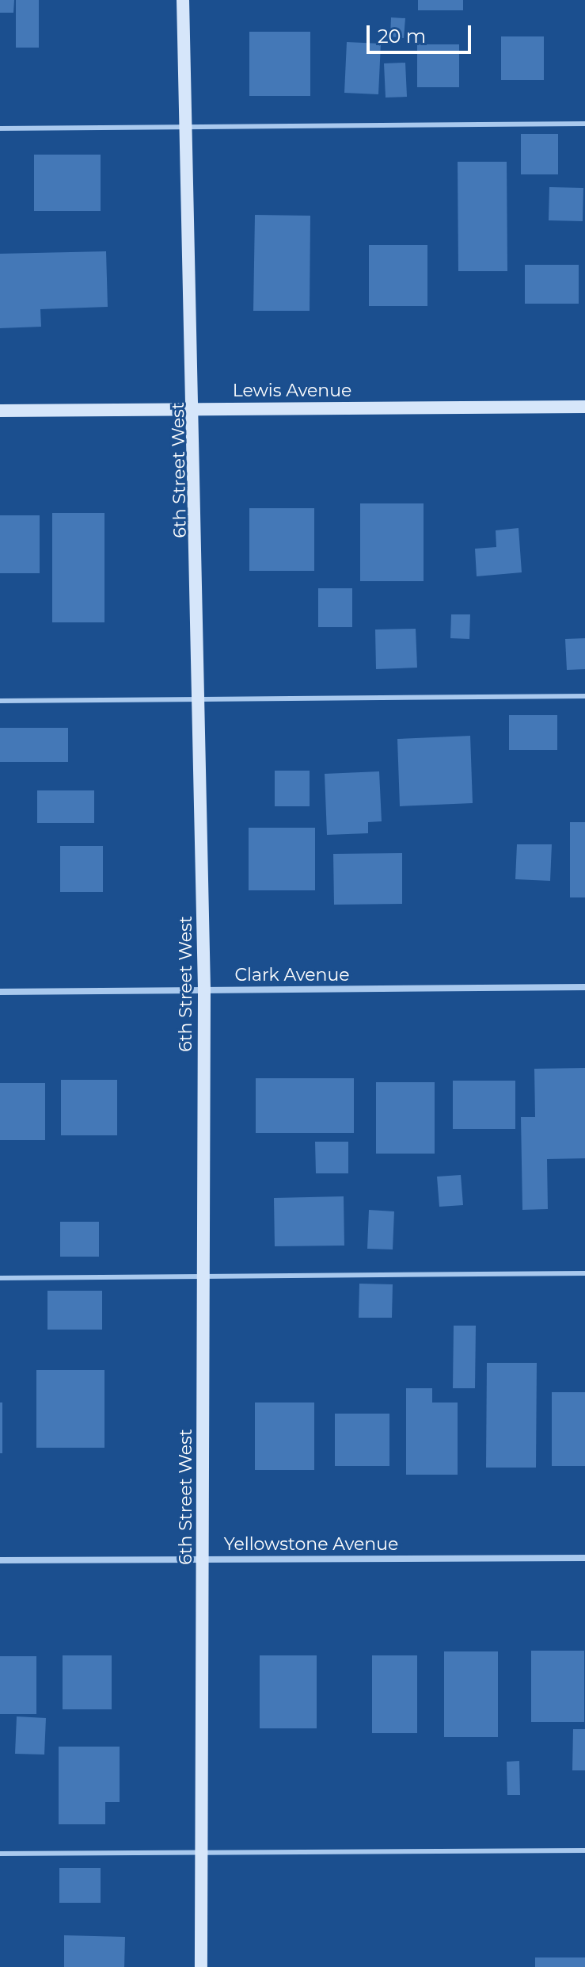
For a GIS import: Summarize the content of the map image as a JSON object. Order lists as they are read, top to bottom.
{
  "streets": {
    "street": [
      "Lewis Avenue",
      "6th Street West",
      "Clark Avenue",
      "Yellowstone Avenue"
    ]
  },
  "crossings": [
    ["Lewis Avenue", "6th Street West"],
    ["6th Street West", "Clark Avenue"],
    ["6th Street West", "Yellowstone Avenue"]
  ],
  "scale_bar": "20 m"
}
